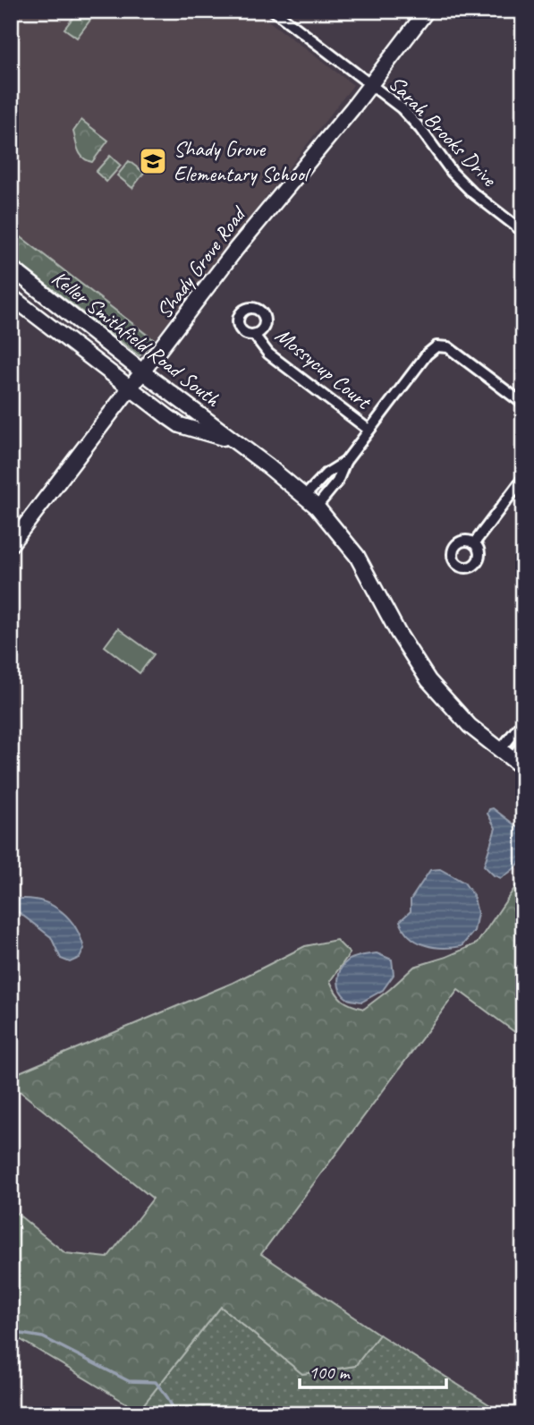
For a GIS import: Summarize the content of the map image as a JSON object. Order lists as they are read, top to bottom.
{
  "streets": {
    "main road": ["Shady Grove Road", "Keller Smithfield Road South"],
    "street": ["Sarah Brooks Drive", "Mossycup Court"]
  },
  "crossings": [
    ["Sarah Brooks Drive", "Shady Grove Road"],
    ["Shady Grove Road", "Keller Smithfield Road South"]
  ],
  "places": {
    "school or university": ["Shady Grove Elementary School"]
  },
  "scale_bar": "100 m"
}
